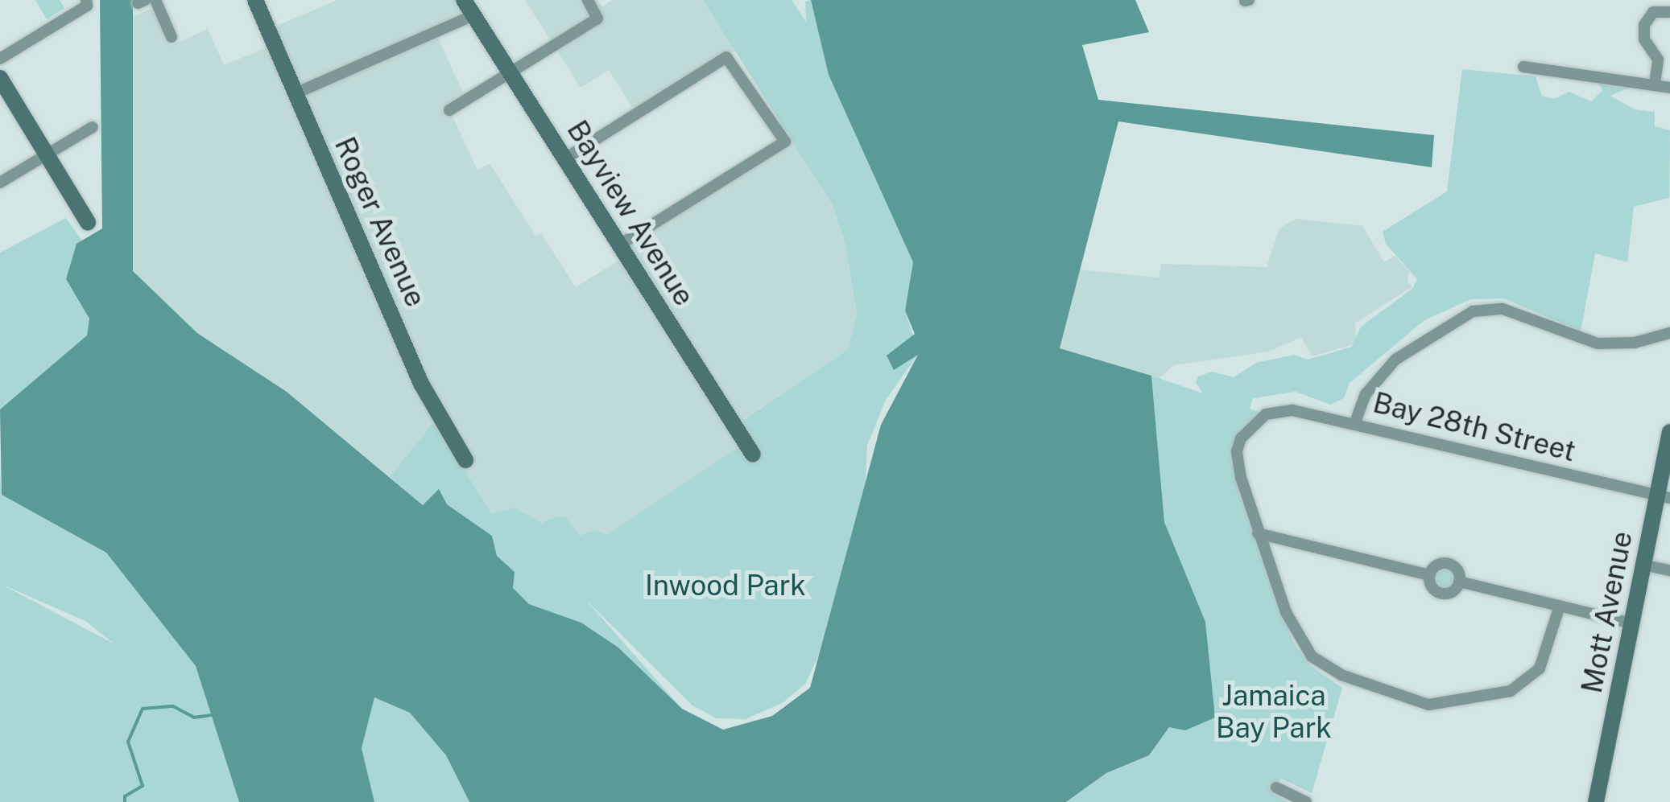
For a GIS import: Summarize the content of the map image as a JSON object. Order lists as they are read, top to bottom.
{
  "streets": {
    "street": [
      "Bayview Avenue",
      "Roger Avenue",
      "Bay 28th Street",
      "Mott Avenue"
    ]
  },
  "crossings": [
    ["Bay 28th Street", "Mott Avenue"]
  ],
  "parks": ["Inwood Park", "Jamaica Bay Park"]
}
